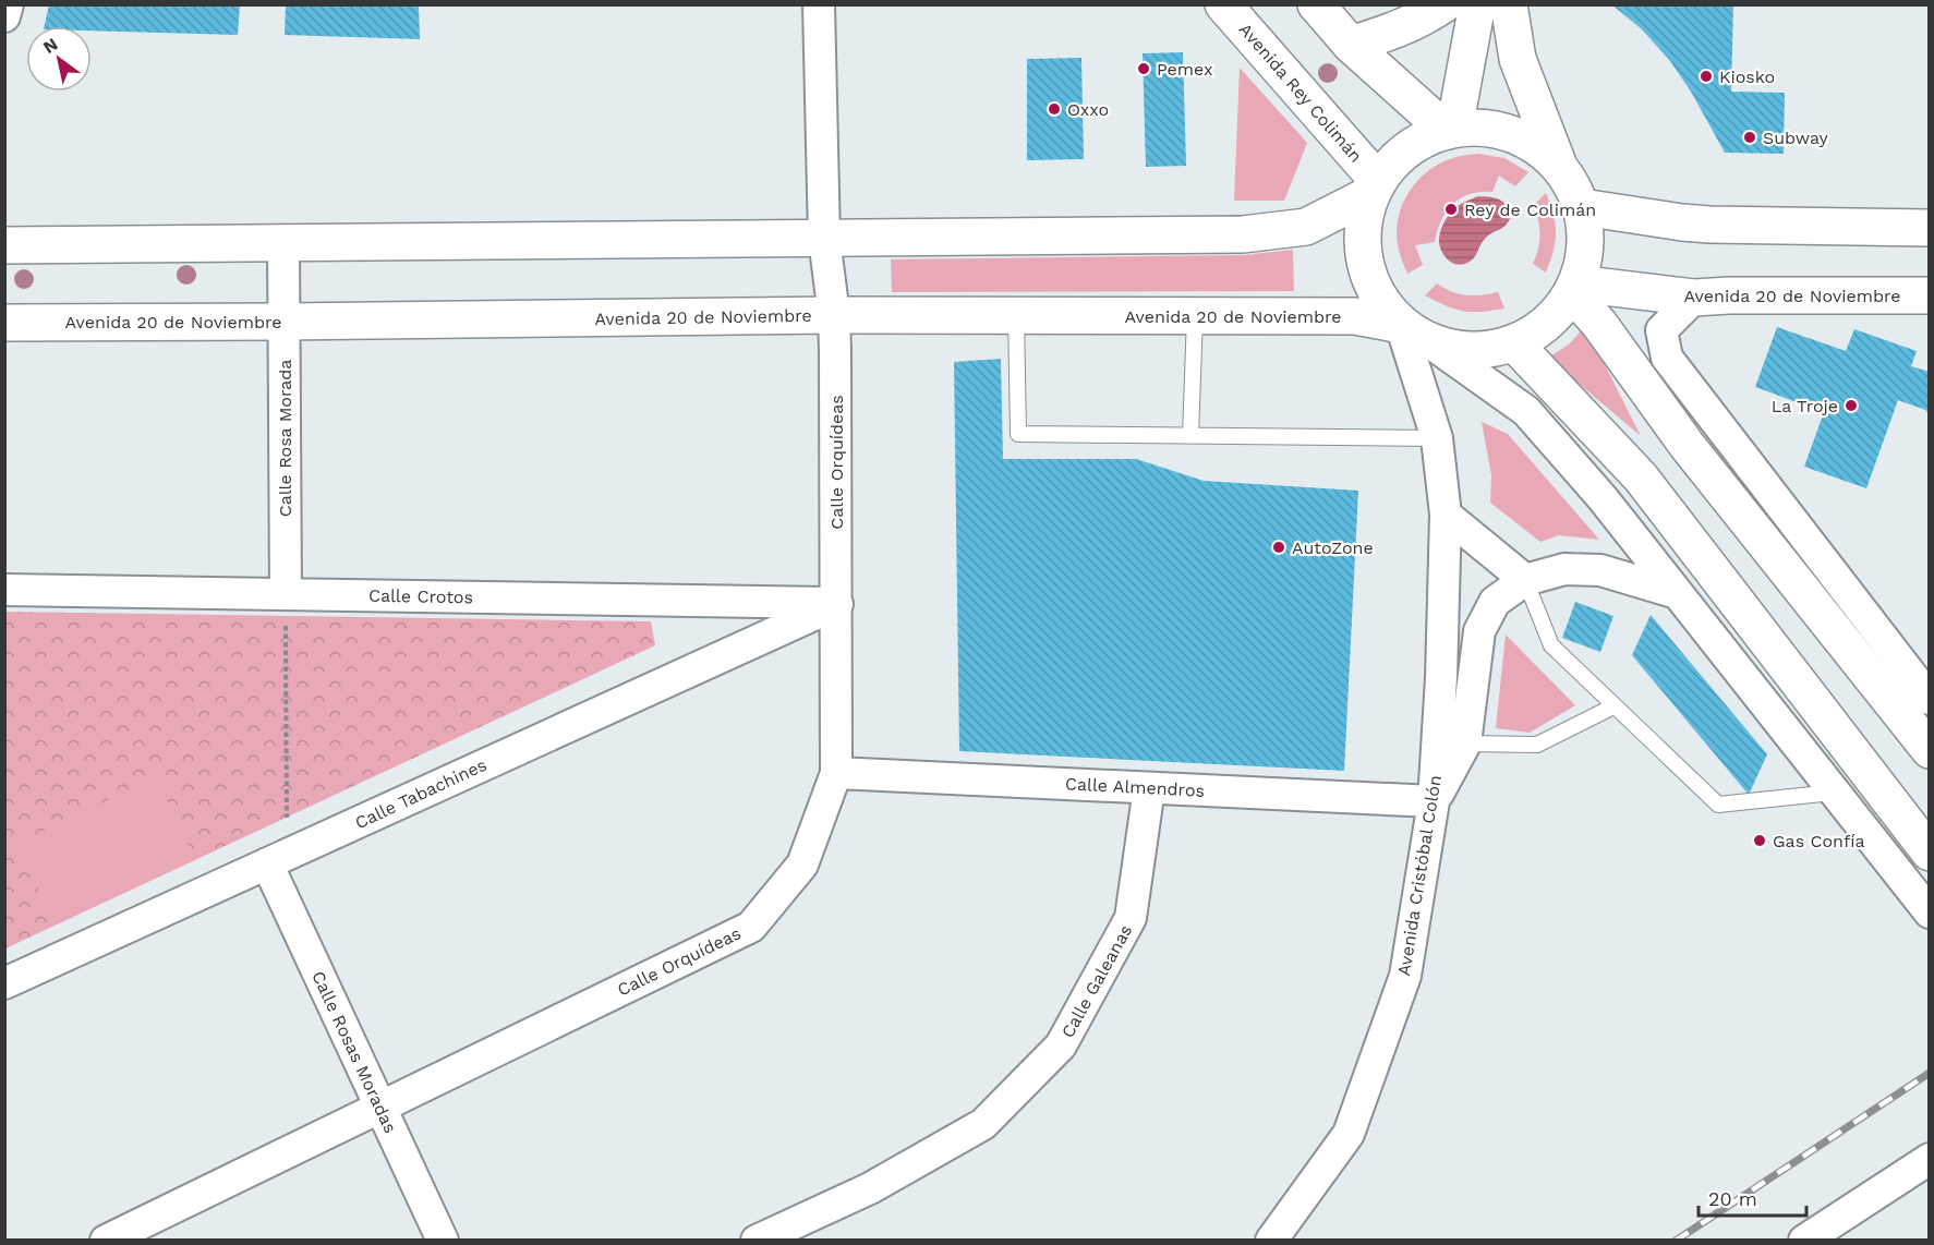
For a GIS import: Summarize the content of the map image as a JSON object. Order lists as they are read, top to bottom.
{
  "streets": {
    "main road": ["Avenida Rey Colimán", "Avenida 20 de Noviembre"],
    "street": [
      "Calle Rosa Morada",
      "Calle Orquídeas",
      "Calle Crotos",
      "Calle Almendros",
      "Calle Tabachines",
      "Avenida Cristóbal Colón",
      "Calle Galeanas",
      "Calle Rosas Moradas"
    ]
  },
  "crossings": [
    ["Avenida Rey Colimán", "Avenida 20 de Noviembre"],
    ["Avenida Rey Colimán", "Avenida Cristóbal Colón"],
    ["Avenida 20 de Noviembre", "Calle Rosa Morada"],
    ["Avenida 20 de Noviembre", "Calle Orquídeas"],
    ["Avenida 20 de Noviembre", "Avenida Cristóbal Colón"],
    ["Calle Rosa Morada", "Calle Crotos"],
    ["Calle Orquídeas", "Calle Crotos"],
    ["Calle Orquídeas", "Calle Almendros"],
    ["Calle Orquídeas", "Calle Tabachines"],
    ["Calle Orquídeas", "Calle Rosas Moradas"],
    ["Calle Crotos", "Calle Tabachines"],
    ["Calle Almendros", "Avenida Cristóbal Colón"],
    ["Calle Almendros", "Calle Galeanas"],
    ["Calle Tabachines", "Calle Rosas Moradas"]
  ],
  "places": [
    "Pemex",
    "Kiosko",
    "Oxxo",
    "Subway",
    "Rey de Colimán",
    "La Troje",
    "AutoZone",
    "Gas Confía"
  ],
  "scale_bar": "20 m",
  "north": "top left"
}
